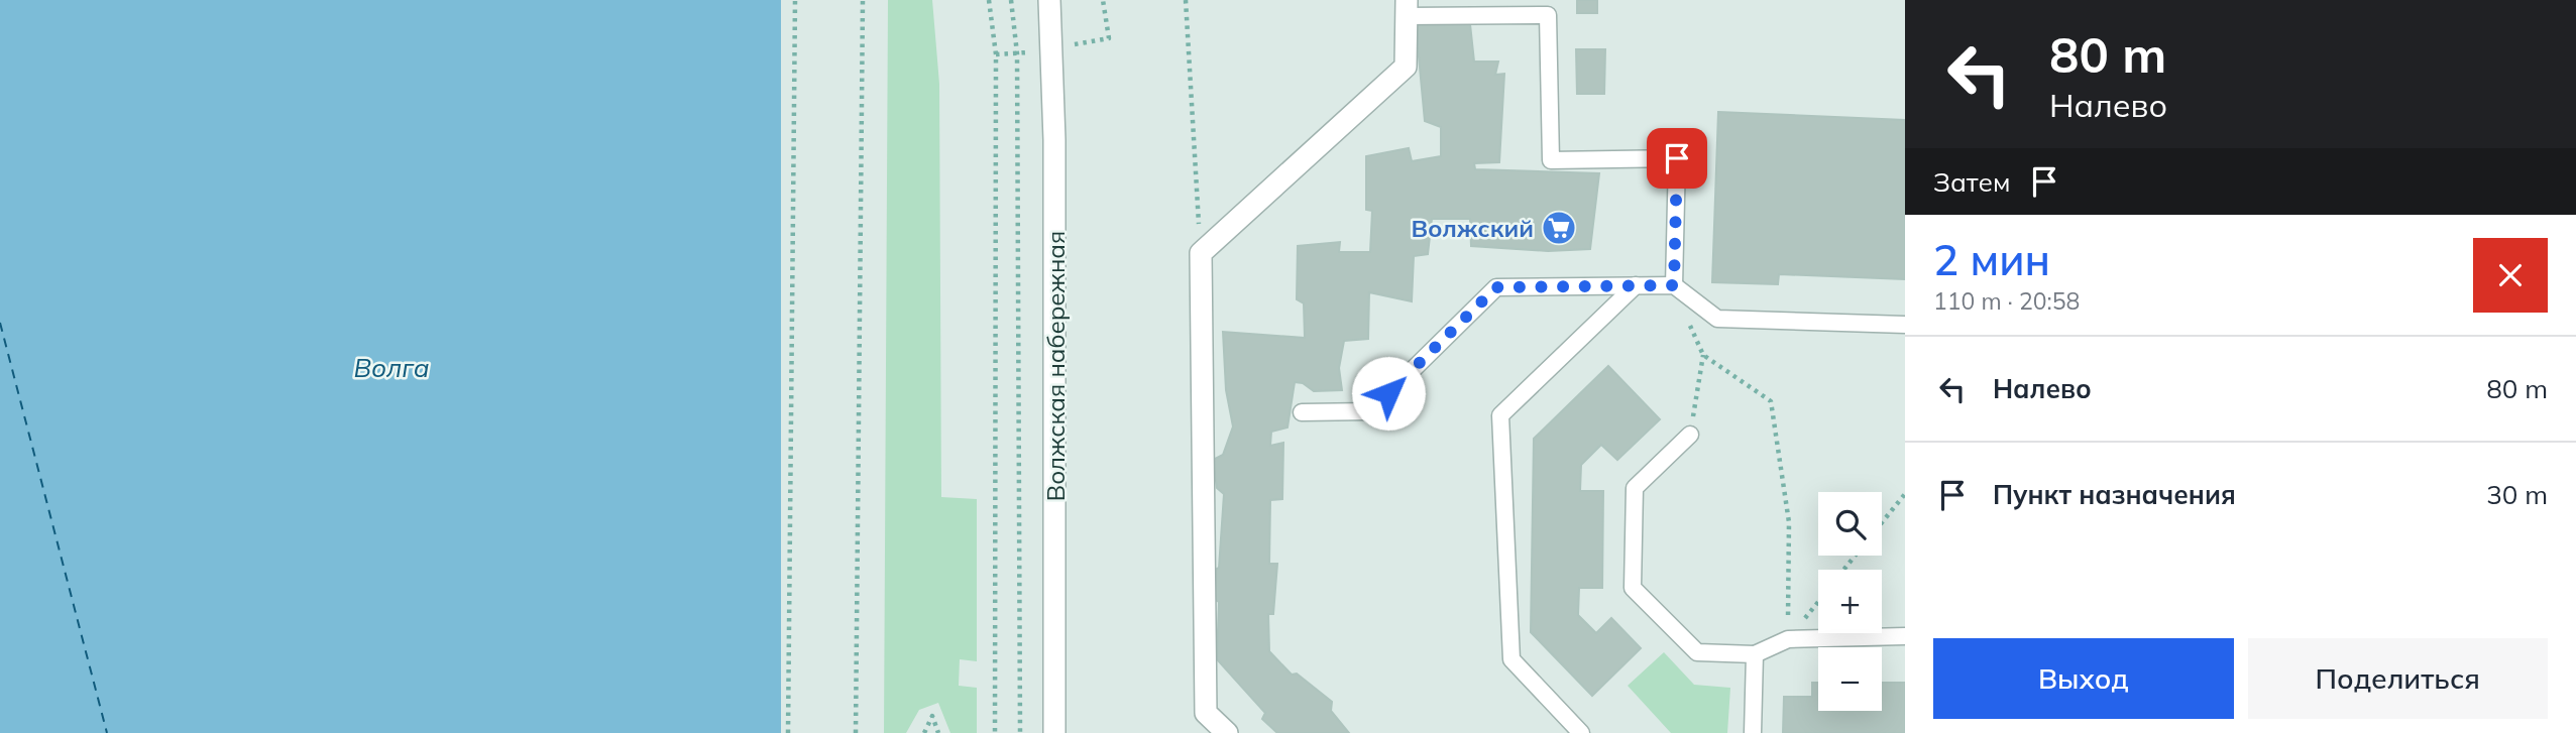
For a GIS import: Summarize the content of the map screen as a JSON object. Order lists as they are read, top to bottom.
{
  "streets": {
    "street": ["Волжская набережная"]
  },
  "water": ["Волга"],
  "places": {
    "supermarket": ["Волжский"]
  },
  "page": {
    "turn": ["80 m", "Налево"],
    "then": "Затем",
    "heading": ["2 мин", "110 m · 20:58"],
    "list": [
      {
        "name": "Налево",
        "value": "80 m"
      },
      {
        "name": "Пункт назначения",
        "value": "30 m"
      }
    ],
    "map_buttons": ["+", "−"],
    "buttons": ["Выход", "Поделиться"]
  }
}
